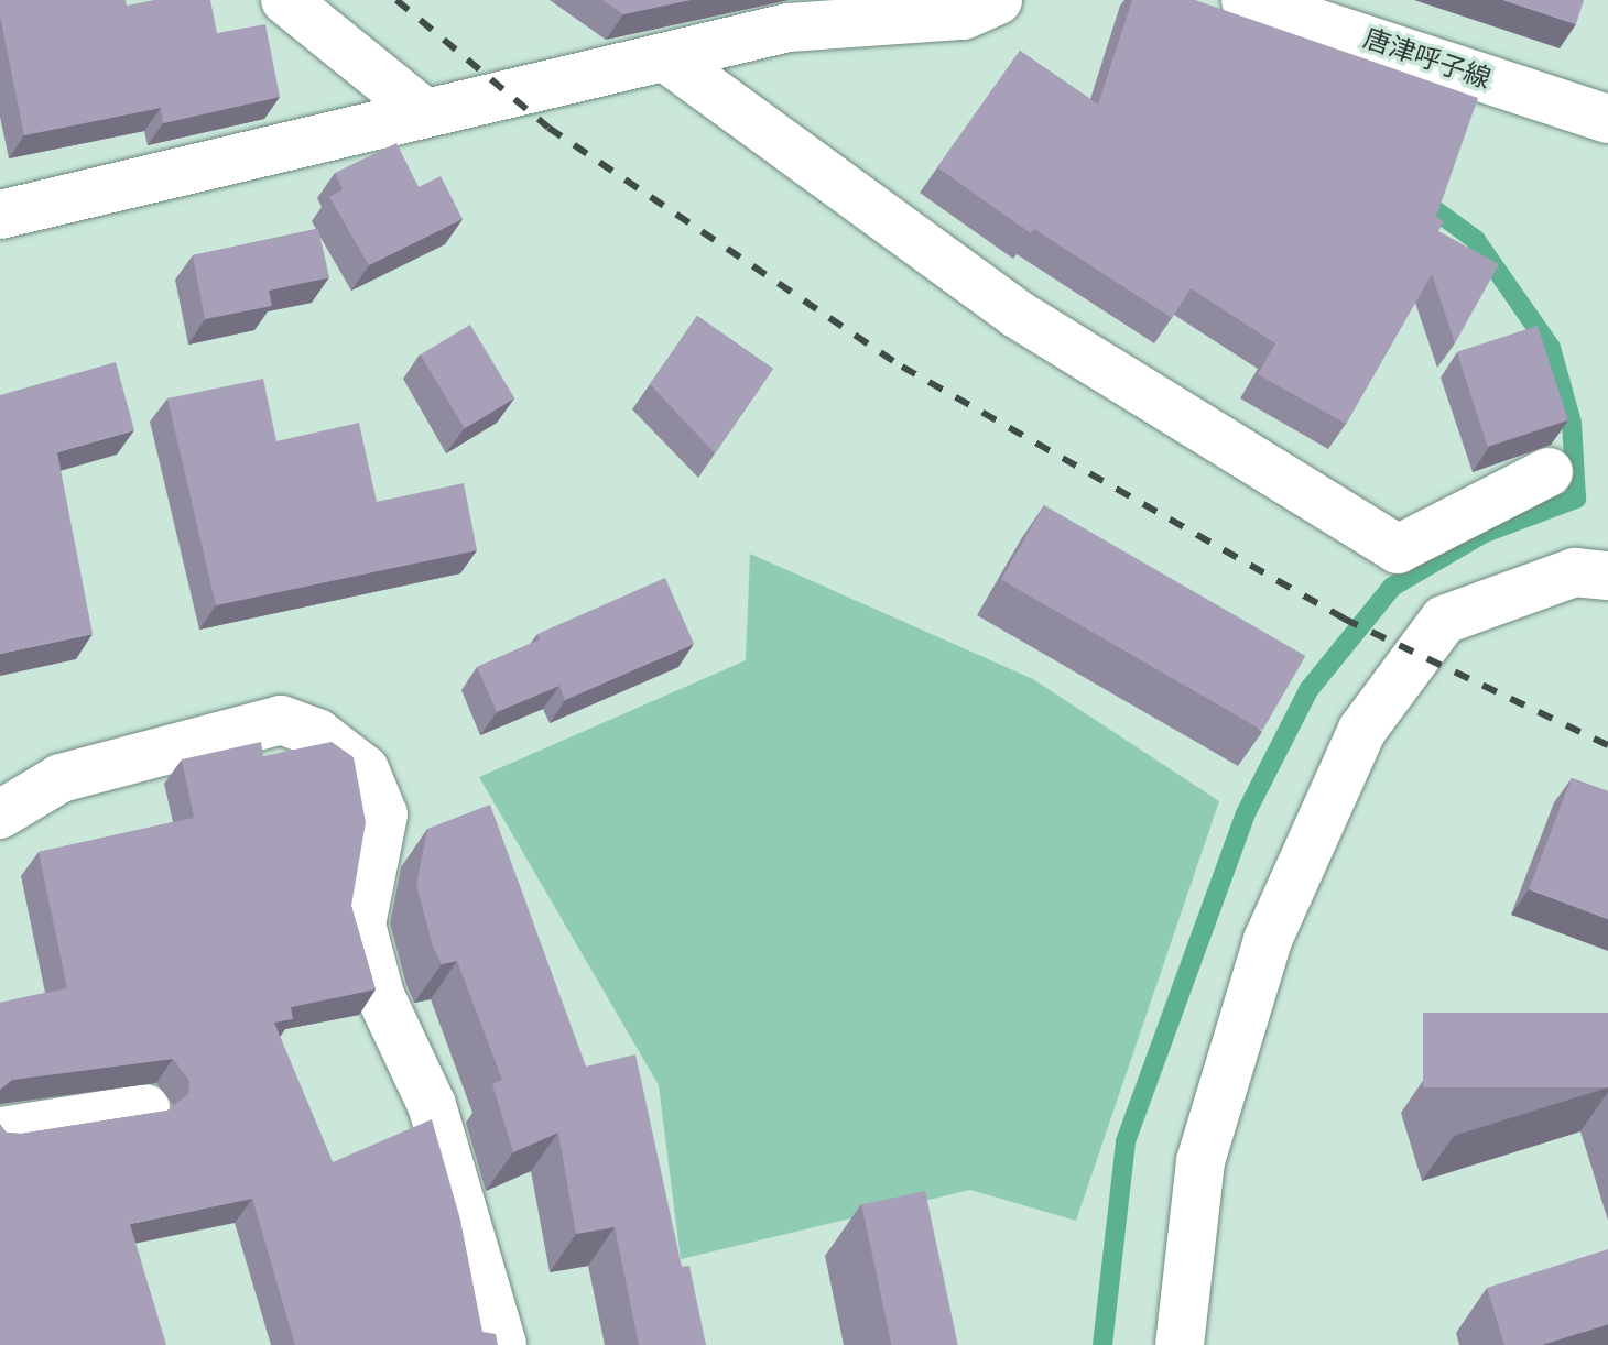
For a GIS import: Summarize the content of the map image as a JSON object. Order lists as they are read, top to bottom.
{
  "streets": {
    "street": ["唐津呼子線"]
  }
}
